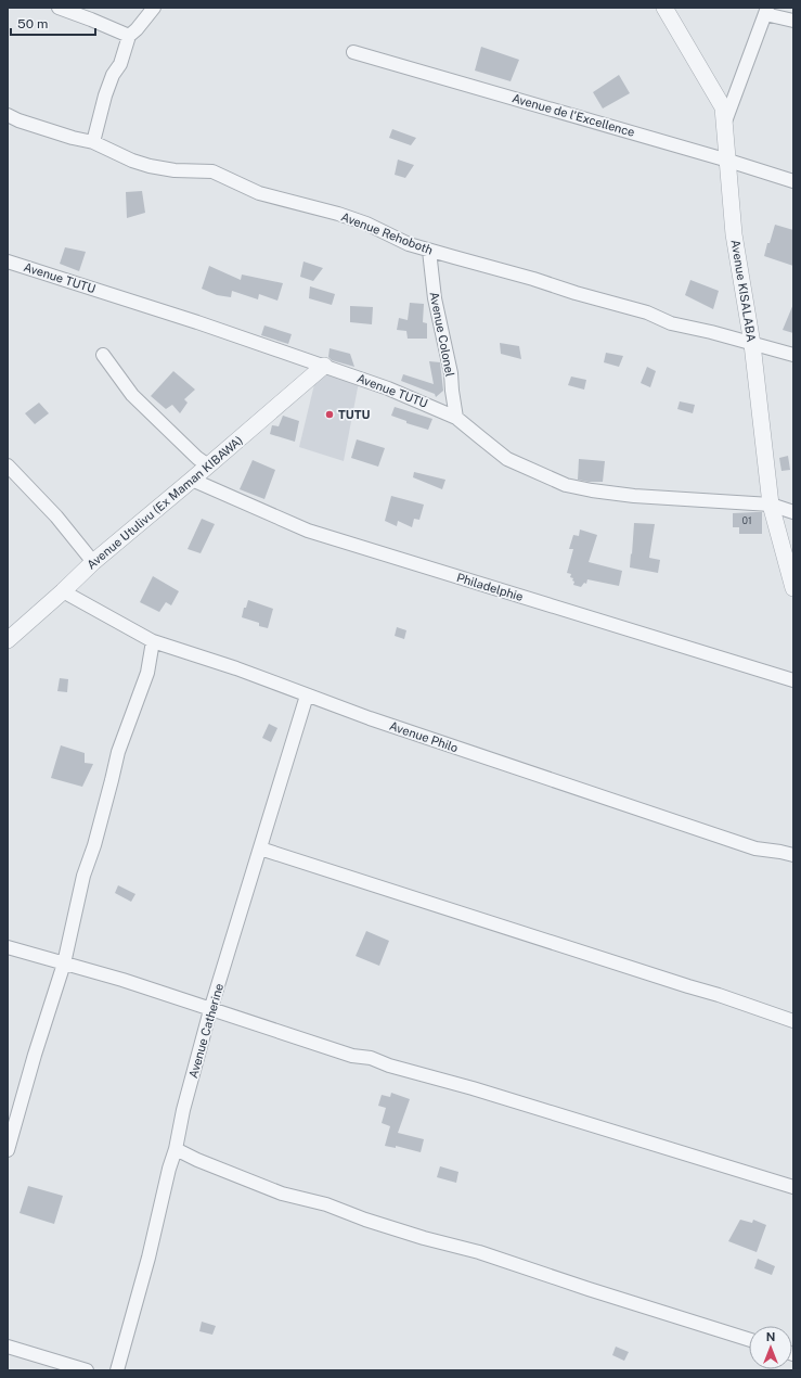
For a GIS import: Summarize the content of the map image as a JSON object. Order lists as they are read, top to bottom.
{
  "streets": {
    "street": [
      "Avenue de l'Excellence",
      "Avenue Rehoboth",
      "Avenue TUTU",
      "Avenue KISALABA",
      "Avenue Colonel",
      "Avenue Utulivu (Ex Maman KIBAWA)",
      "Philadelphie",
      "Avenue Philo",
      "Avenue Catherine"
    ]
  },
  "crossings": [
    ["Avenue de l'Excellence", "Avenue KISALABA"],
    ["Avenue Rehoboth", "Avenue KISALABA"],
    ["Avenue Rehoboth", "Avenue Colonel"],
    ["Avenue TUTU", "Avenue KISALABA"],
    ["Avenue TUTU", "Avenue Colonel"],
    ["Avenue TUTU", "Avenue Utulivu (Ex Maman KIBAWA)"],
    ["Avenue Utulivu (Ex Maman KIBAWA)", "Philadelphie"],
    ["Avenue Utulivu (Ex Maman KIBAWA)", "Avenue Philo"],
    ["Avenue Philo", "Avenue Catherine"]
  ],
  "places": ["TUTU"],
  "house_numbers": ["01"],
  "scale_bar": "50 m",
  "north": "top"
}
